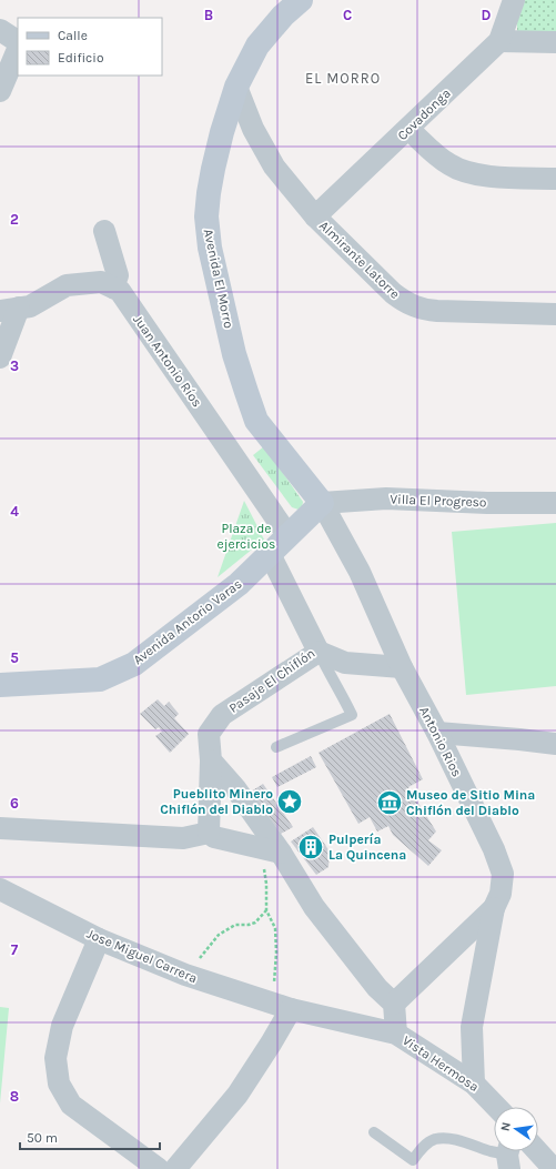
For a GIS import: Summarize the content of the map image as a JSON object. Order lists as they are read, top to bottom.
{
  "streets": {
    "street": [
      "Covadonga",
      "Almirante Latorre",
      "Avenida El Morro",
      "Juan Antonio Ríos",
      "Villa El Progreso",
      "Avenida Antorio Varas",
      "Pasaje El Chiflón",
      "Antonio Rios",
      "Jose Miguel Carrera",
      "Vista Hermosa"
    ]
  },
  "crossings": [
    ["Covadonga", "Almirante Latorre"],
    ["Almirante Latorre", "Avenida El Morro"],
    ["Avenida El Morro", "Villa El Progreso"],
    ["Avenida El Morro", "Avenida Antorio Varas"],
    ["Avenida El Morro", "Antonio Rios"],
    ["Juan Antonio Ríos", "Avenida Antorio Varas"],
    ["Villa El Progreso", "Avenida Antorio Varas"],
    ["Villa El Progreso", "Antonio Rios"],
    ["Avenida Antorio Varas", "Pasaje El Chiflón"],
    ["Avenida Antorio Varas", "Antonio Rios"],
    ["Jose Miguel Carrera", "Vista Hermosa"]
  ],
  "districts": ["EL MORRO"],
  "parks": ["Plaza de ejercicios"],
  "places": {
    "place": ["Pueblito Minero Chiflón del Diablo"],
    "museum": ["Museo de Sitio Mina Chiflón del Diablo"],
    "building": ["Pulpería La Quincena"]
  },
  "legend": ["Calle", "Edificio"],
  "scale_bar": "50 m",
  "north": "left",
  "grid": {
    "columns": ["B", "C", "D"],
    "rows": [
      "2",
      "3",
      "4",
      "5",
      "6",
      "7",
      "8"
    ]
  }
}
